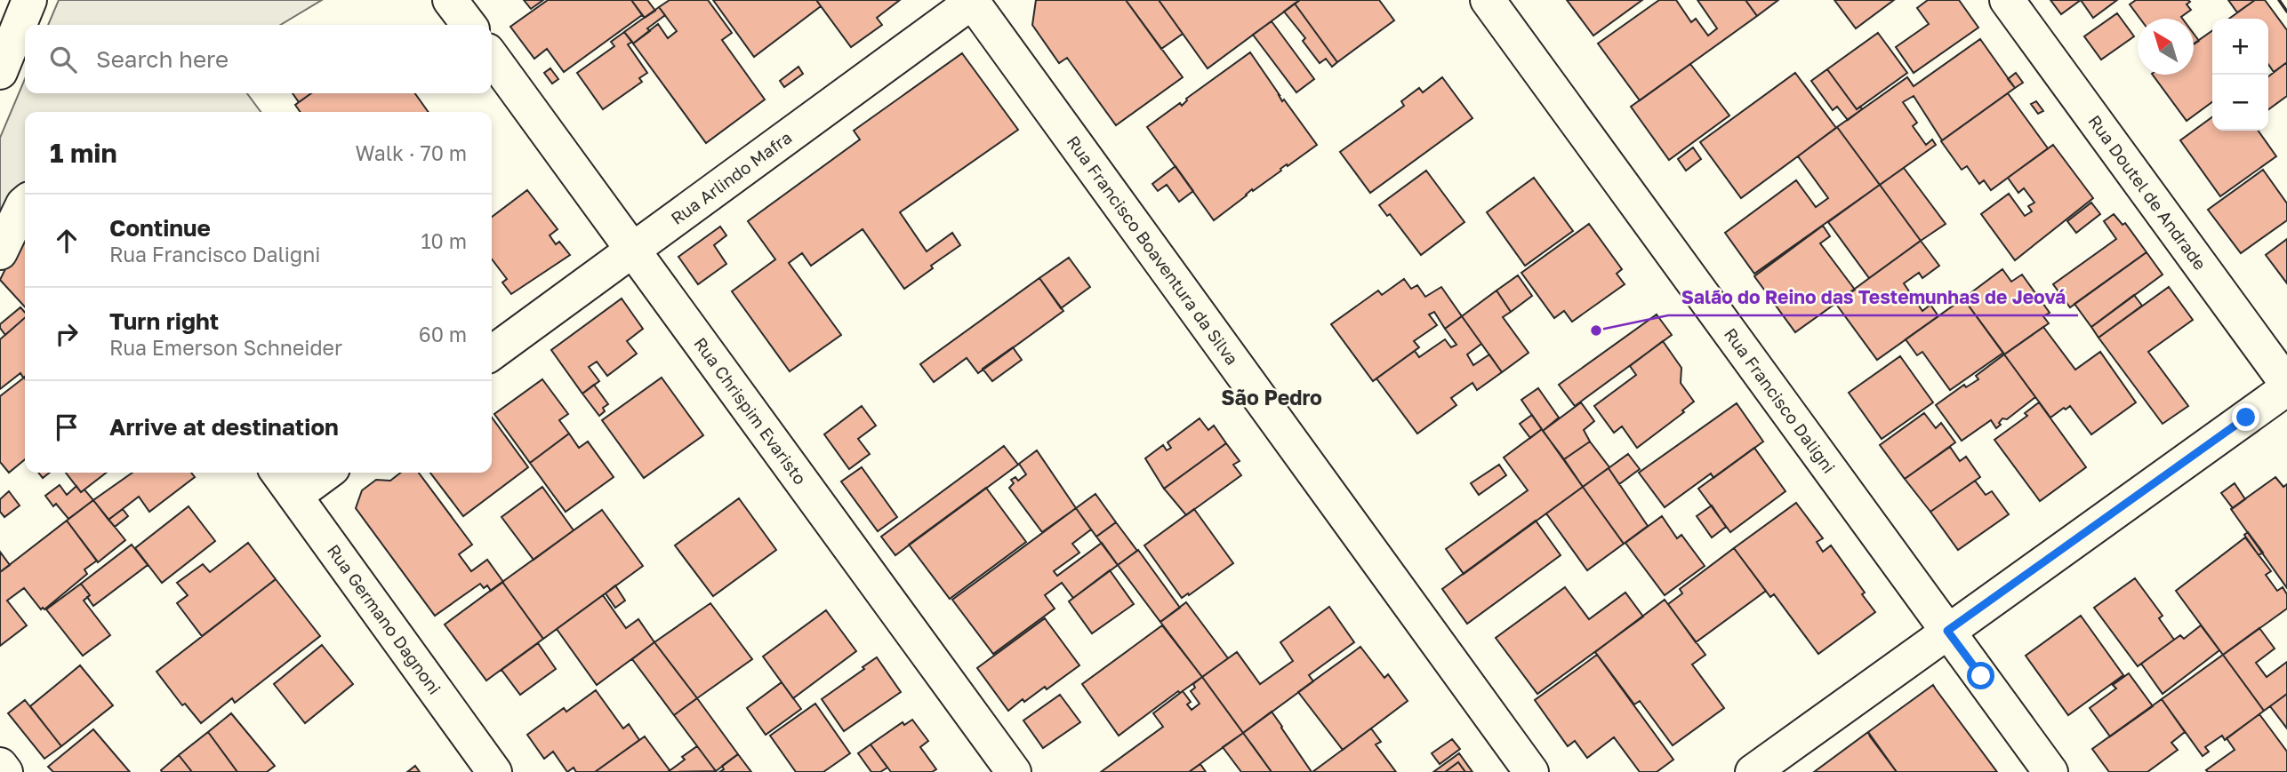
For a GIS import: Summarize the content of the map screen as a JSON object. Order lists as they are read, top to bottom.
{
  "streets": {
    "street": [
      "Rua Arlindo Mafra",
      "Rua Doutel de Andrade",
      "Rua Francisco Boaventura da Silva",
      "Rua Francisco Daligni",
      "Rua Chrispim Evaristo",
      "Rua Germano Dagnoni"
    ]
  },
  "crossings": [
    ["Rua Arlindo Mafra", "Rua Francisco Boaventura da Silva"],
    ["Rua Arlindo Mafra", "Rua Chrispim Evaristo"]
  ],
  "districts": ["São Pedro"],
  "places": ["Salão do Reino das Testemunhas de Jeová"],
  "north": "top left",
  "page": {
    "map_buttons": ["+", "−"],
    "search": "Search here",
    "heading": ["1 min", "Walk · 70 m"],
    "list": [
      ["Continue", "Rua Francisco Daligni", "10 m"],
      ["Turn right", "Rua Emerson Schneider", "60 m"],
      "Arrive at destination"
    ]
  }
}
